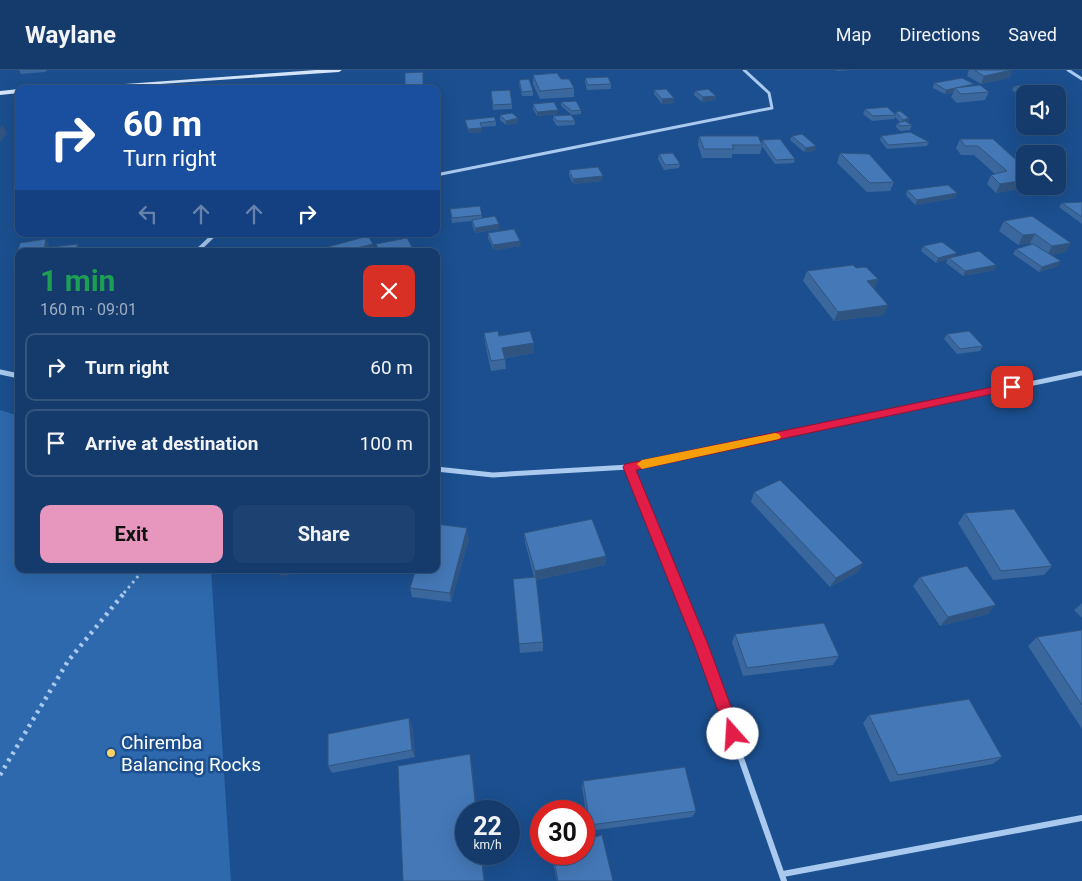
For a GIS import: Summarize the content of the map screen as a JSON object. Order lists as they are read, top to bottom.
{
  "places": ["Chiremba Balancing Rocks"],
  "page": {
    "header": "Waylane",
    "nav": ["Map", "Directions", "Saved"],
    "turn": ["60 m", "Turn right"],
    "heading": ["1 min", "160 m · 09:01"],
    "list": [
      {
        "name": "Turn right",
        "value": "60 m"
      },
      {
        "name": "Arrive at destination",
        "value": "100 m"
      }
    ],
    "buttons": ["Exit", "Share"],
    "speed": "22 km/h",
    "limit": "30"
  }
}
